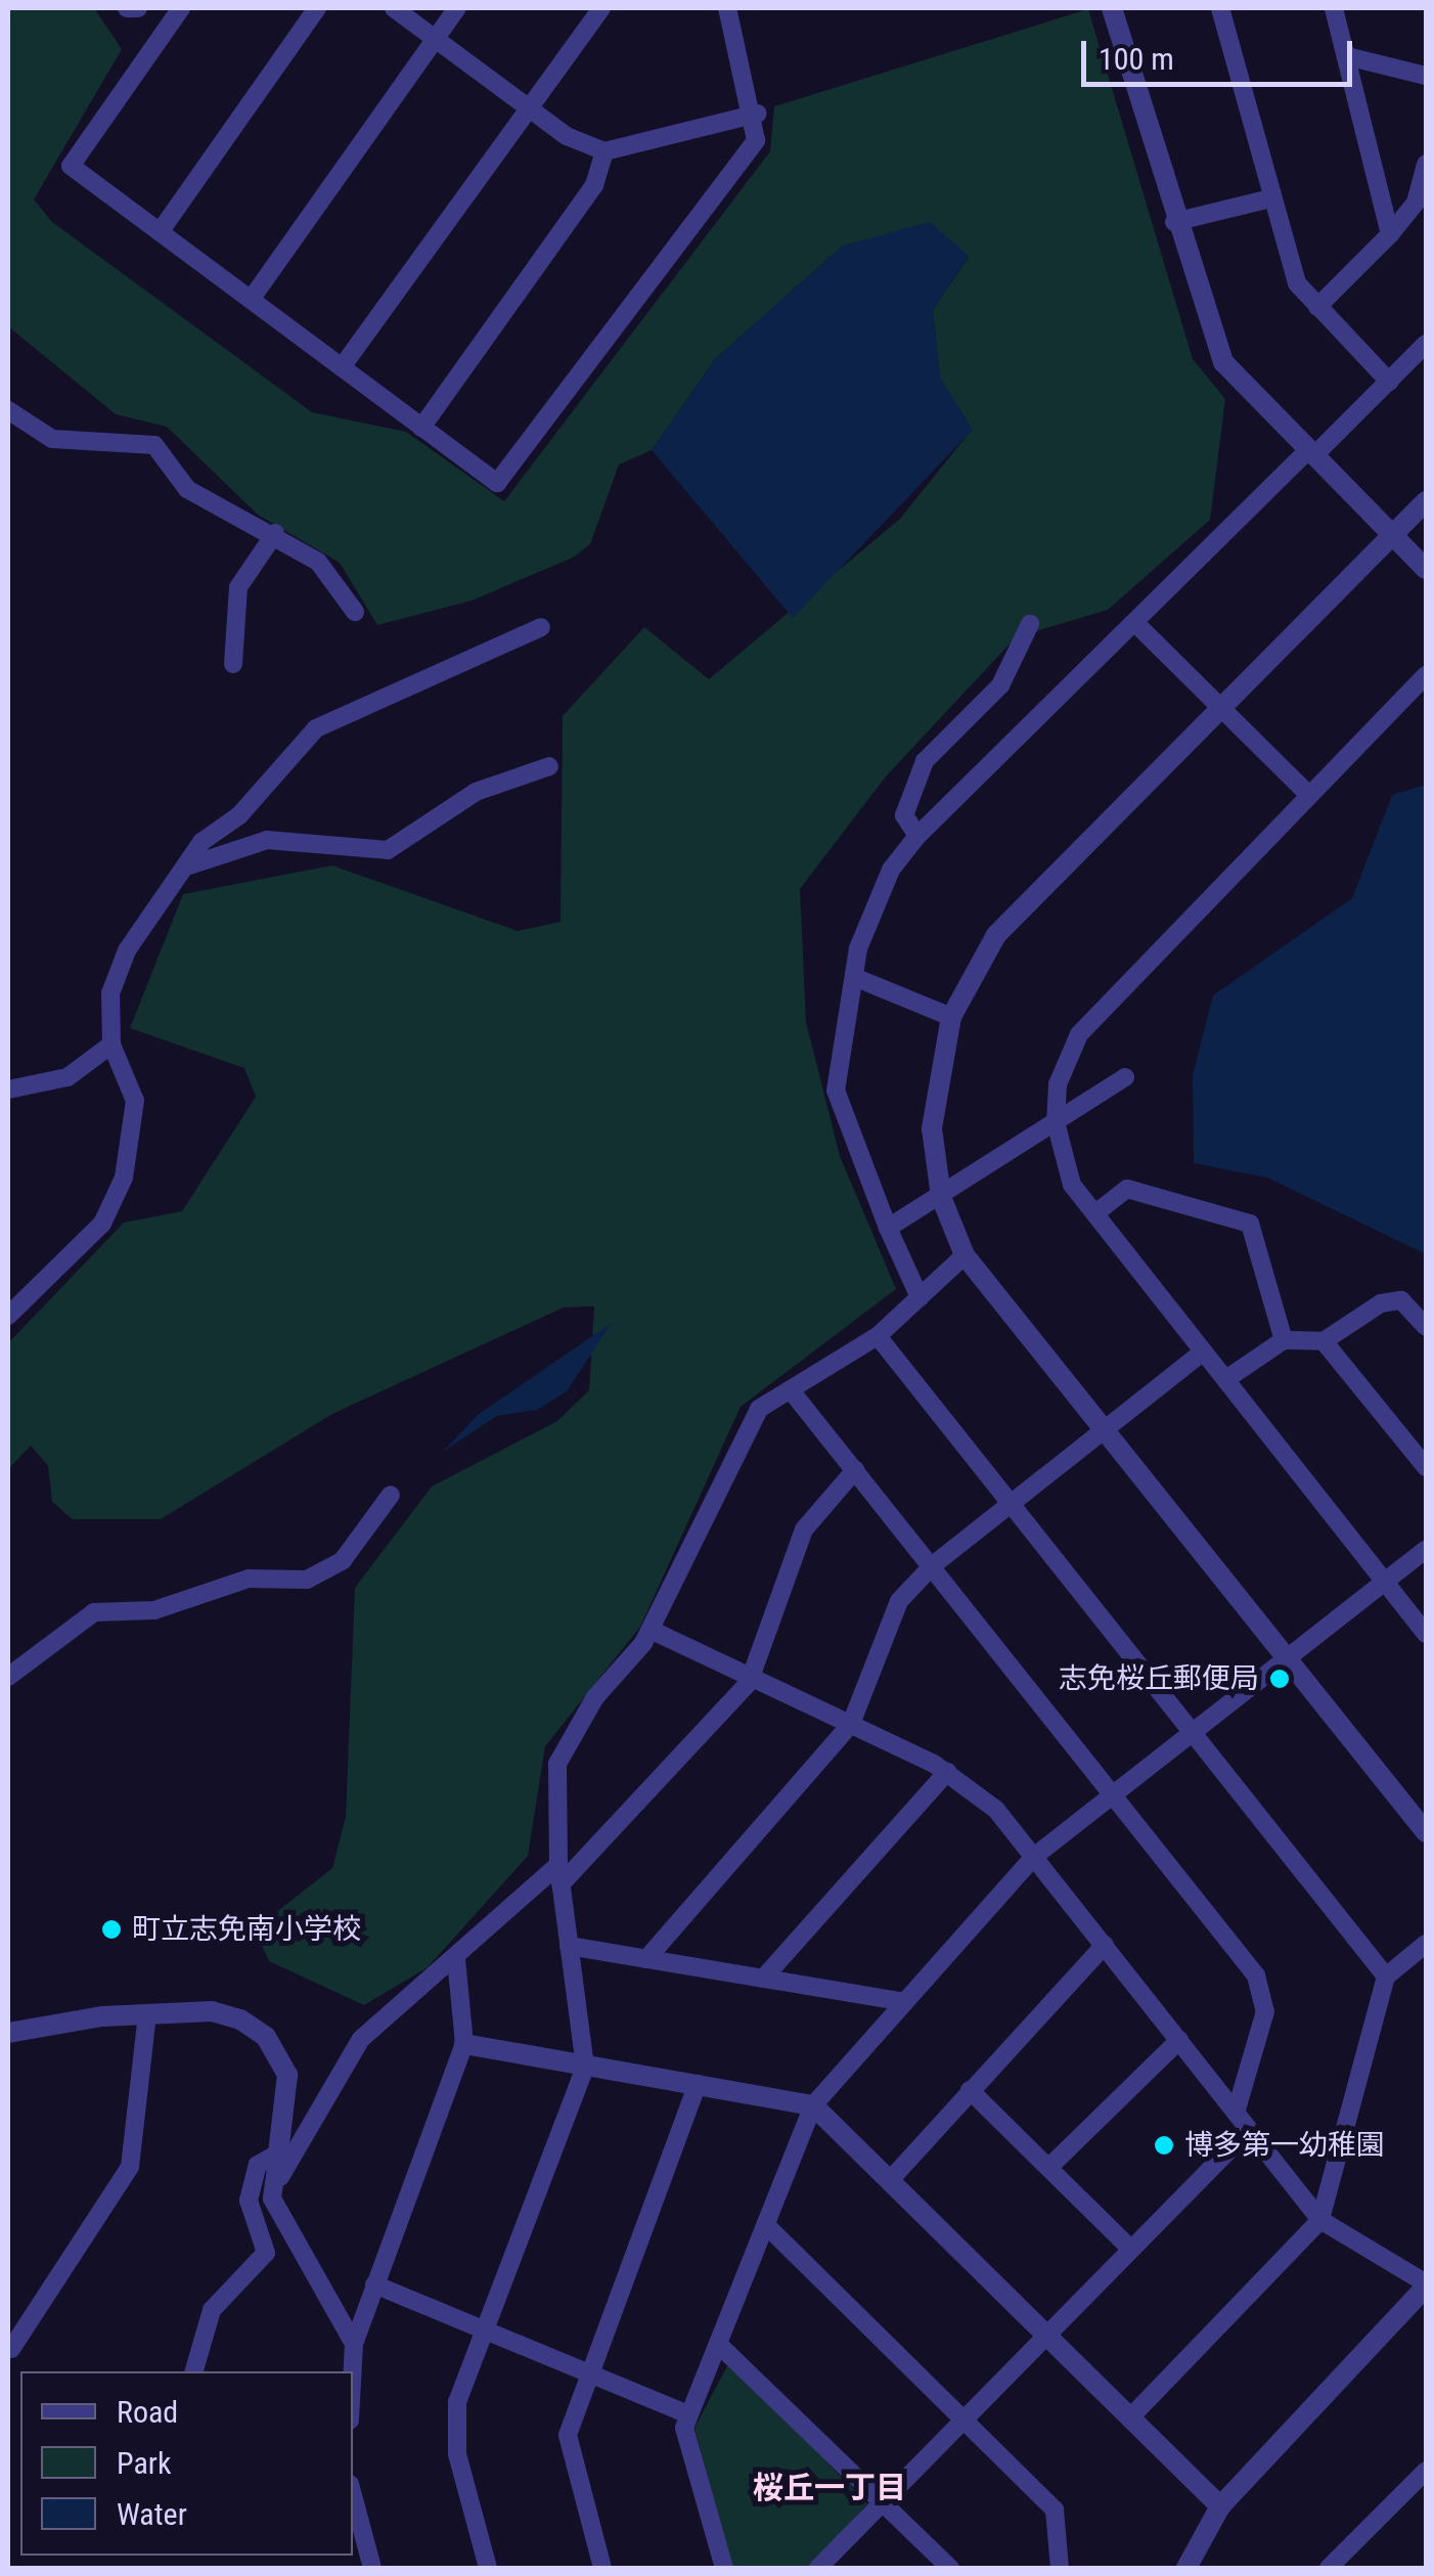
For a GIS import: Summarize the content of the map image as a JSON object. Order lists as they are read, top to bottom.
{
  "districts": ["桜丘一丁目"],
  "places": ["志免桜丘郵便局", "町立志免南小学校", "博多第一幼稚園"],
  "legend": ["Road", "Park", "Water"],
  "scale_bar": "100 m"
}
